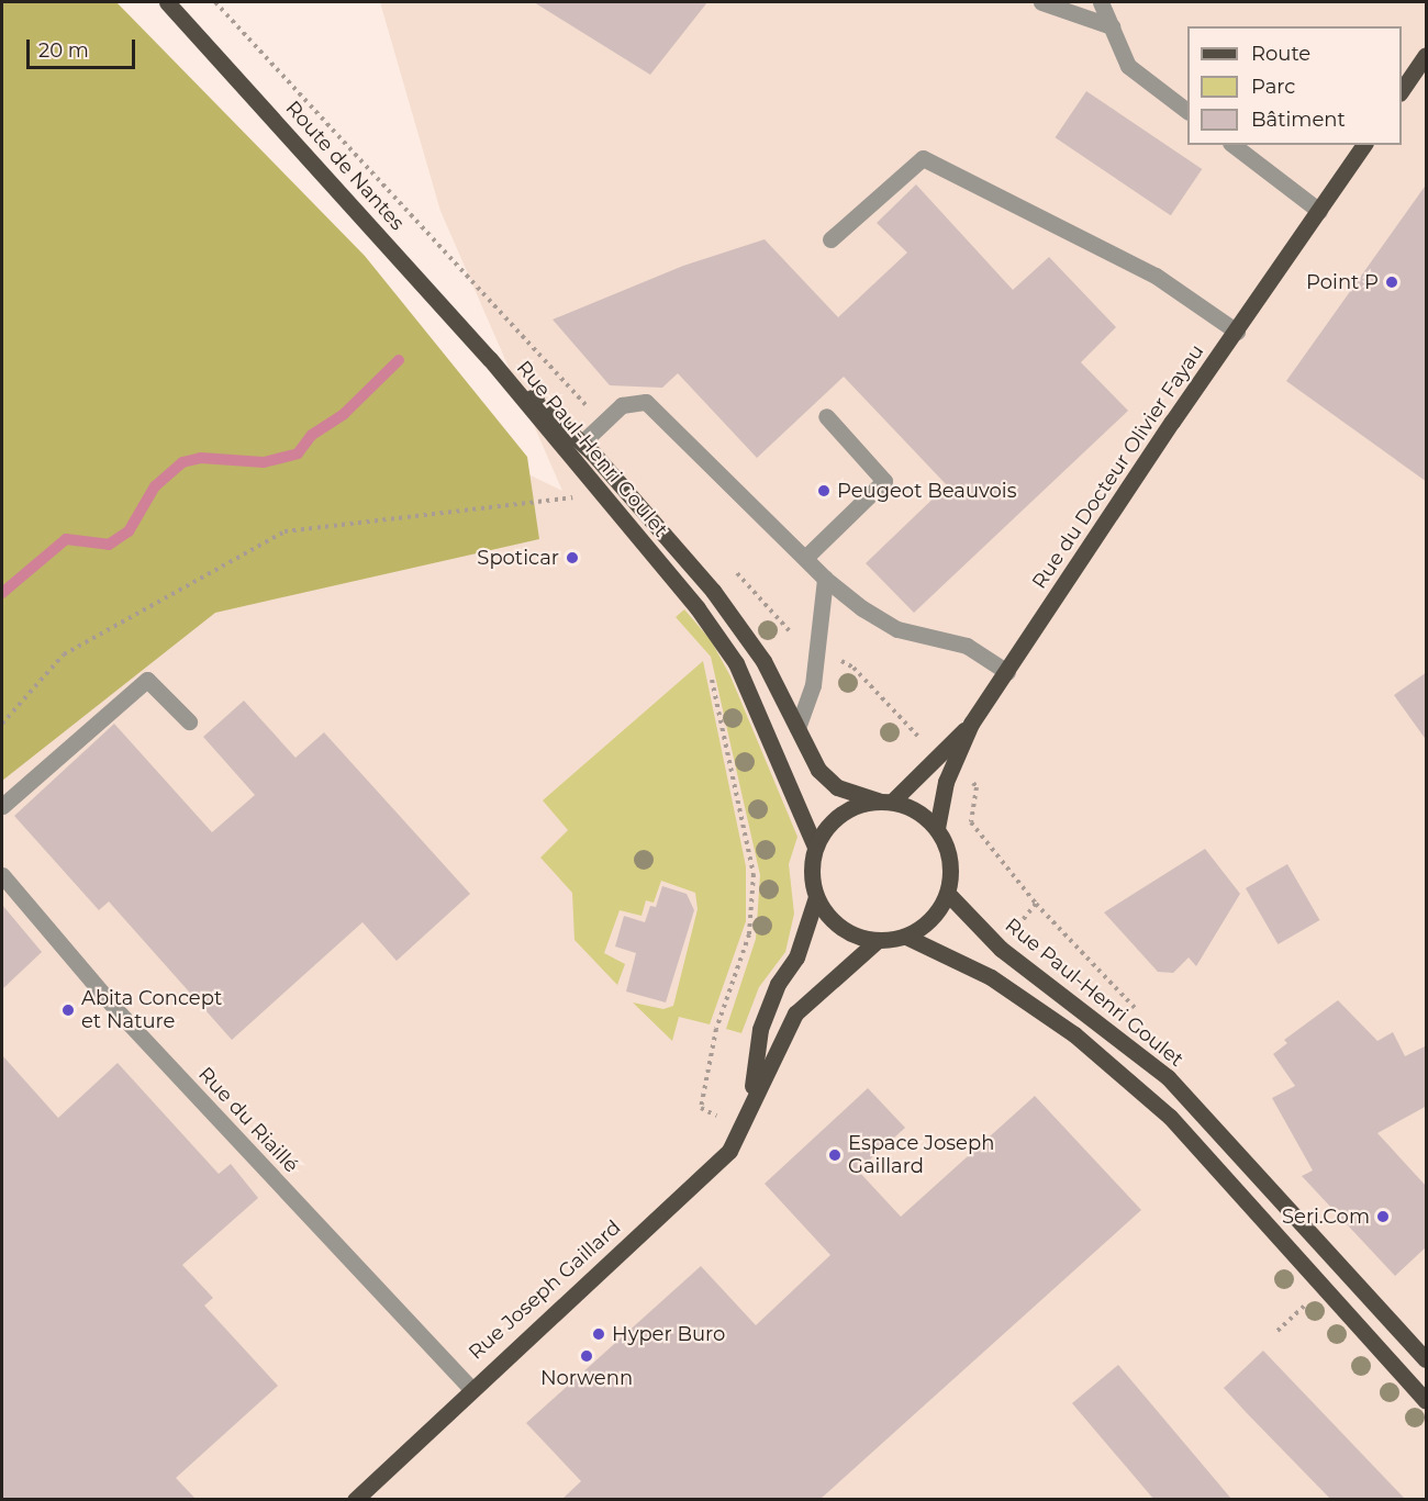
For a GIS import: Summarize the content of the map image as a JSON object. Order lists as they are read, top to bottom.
{
  "streets": {
    "main road": [
      "Route de Nantes",
      "Rue Paul-Henri Goulet",
      "Rue du Docteur Olivier Fayau",
      "Rue Joseph Gaillard"
    ],
    "street": ["Rue du Riaillé"]
  },
  "crossings": [
    ["Route de Nantes", "Rue Paul-Henri Goulet"],
    ["Rue Paul-Henri Goulet", "Rue du Docteur Olivier Fayau"],
    ["Rue Paul-Henri Goulet", "Rue Joseph Gaillard"],
    ["Rue du Docteur Olivier Fayau", "Rue Joseph Gaillard"],
    ["Rue du Riaillé", "Rue Joseph Gaillard"]
  ],
  "places": [
    "Point P",
    "Peugeot Beauvois",
    "Spoticar",
    "Abita Concept et Nature",
    "Espace Joseph Gaillard",
    "Seri.Com",
    "Hyper Buro",
    "Norwenn"
  ],
  "legend": ["Route", "Parc", "Bâtiment"],
  "scale_bar": "20 m"
}
